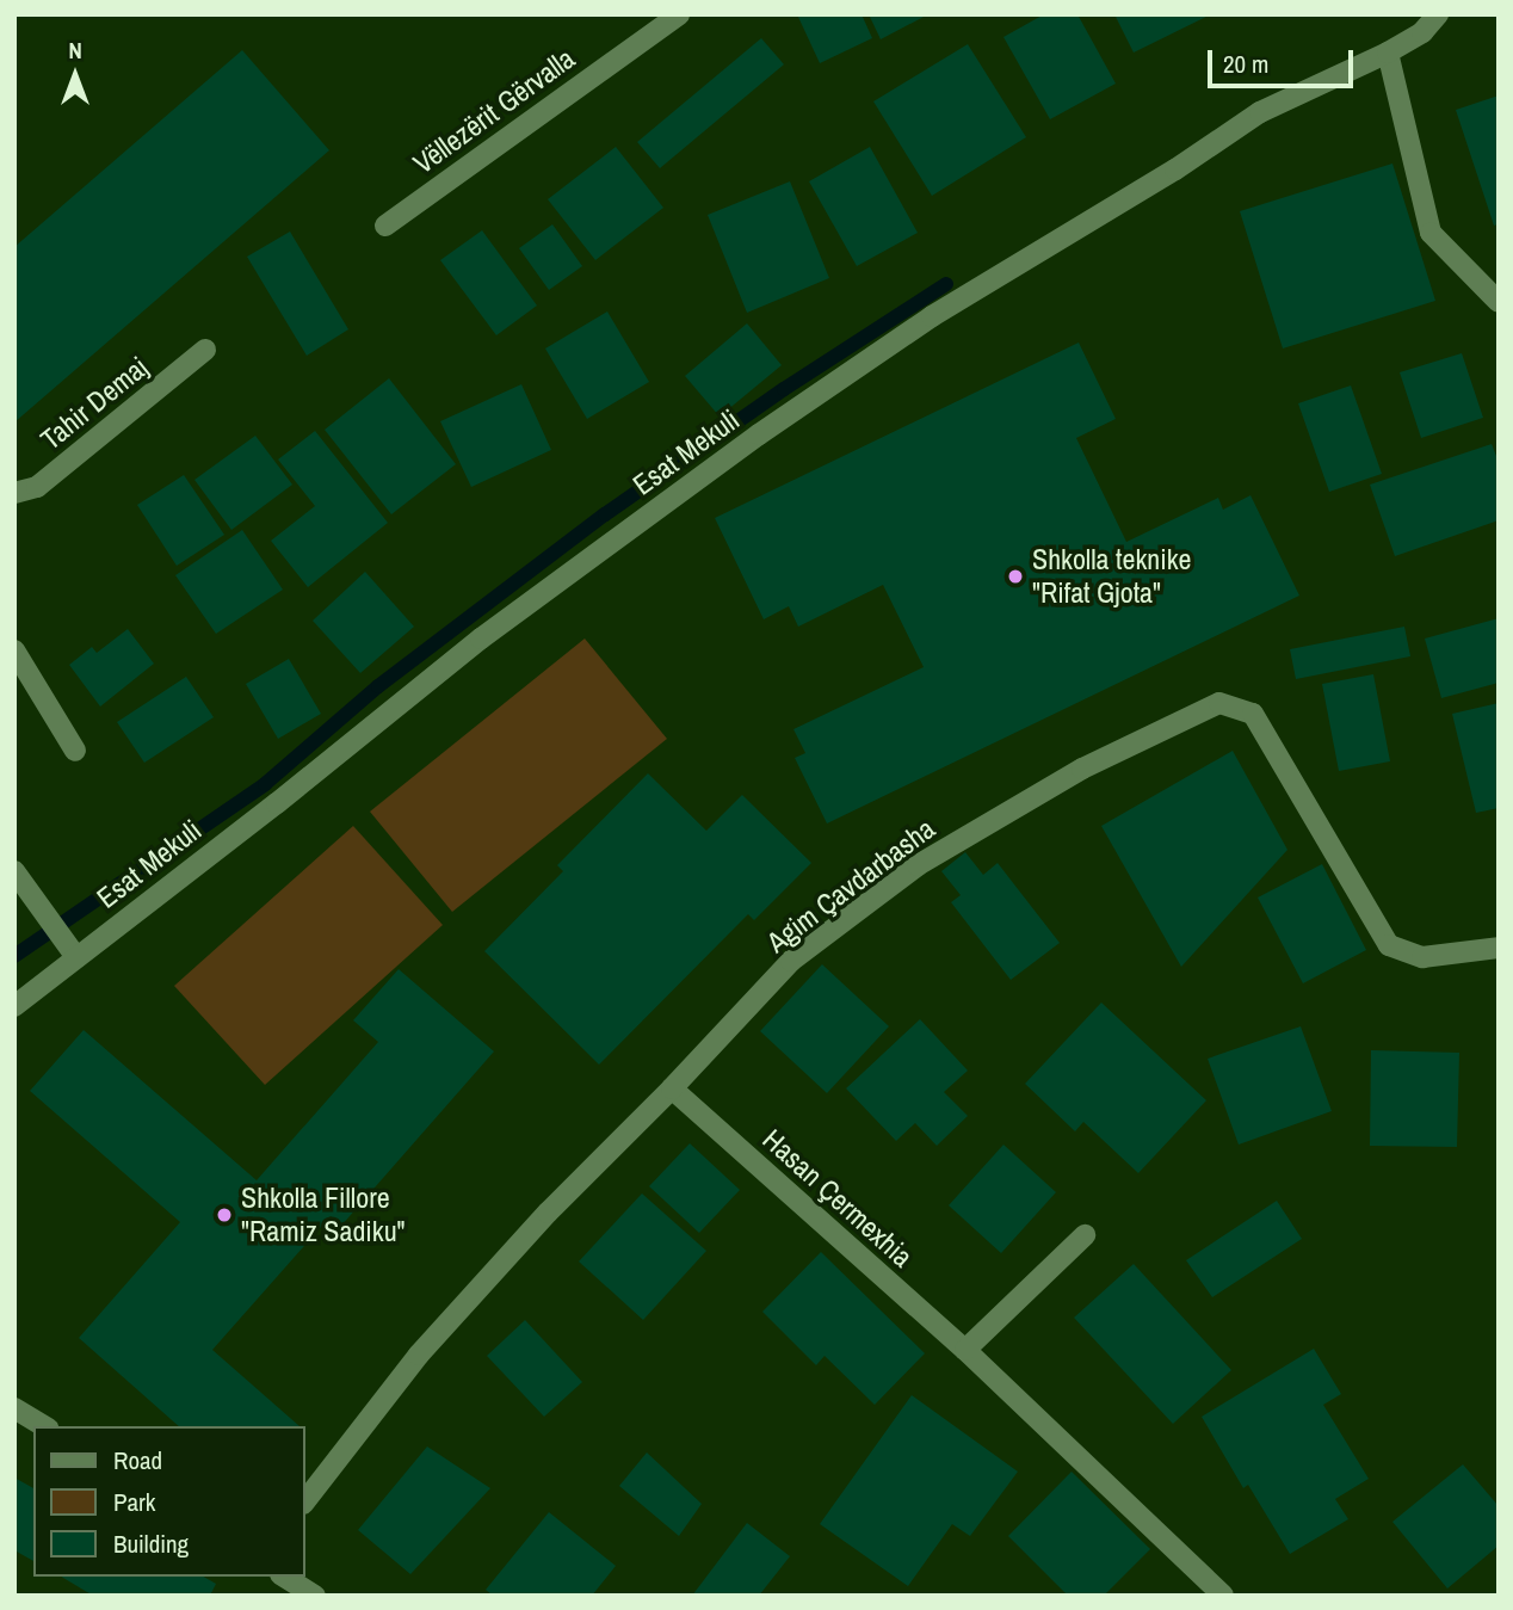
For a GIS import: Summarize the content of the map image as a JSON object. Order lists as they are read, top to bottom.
{
  "streets": {
    "street": [
      "Vëllezërit Gërvalla",
      "Tahir Demaj",
      "Esat Mekuli",
      "Agim Çavdarbasha",
      "Hasan Çermexhia"
    ]
  },
  "crossings": [
    ["Agim Çavdarbasha", "Hasan Çermexhia"]
  ],
  "places": ["Shkolla teknike \"Rifat Gjota\"", "Shkolla Fillore \"Ramiz Sadiku\""],
  "legend": ["Road", "Park", "Building"],
  "scale_bar": "20 m",
  "north": "top"
}
